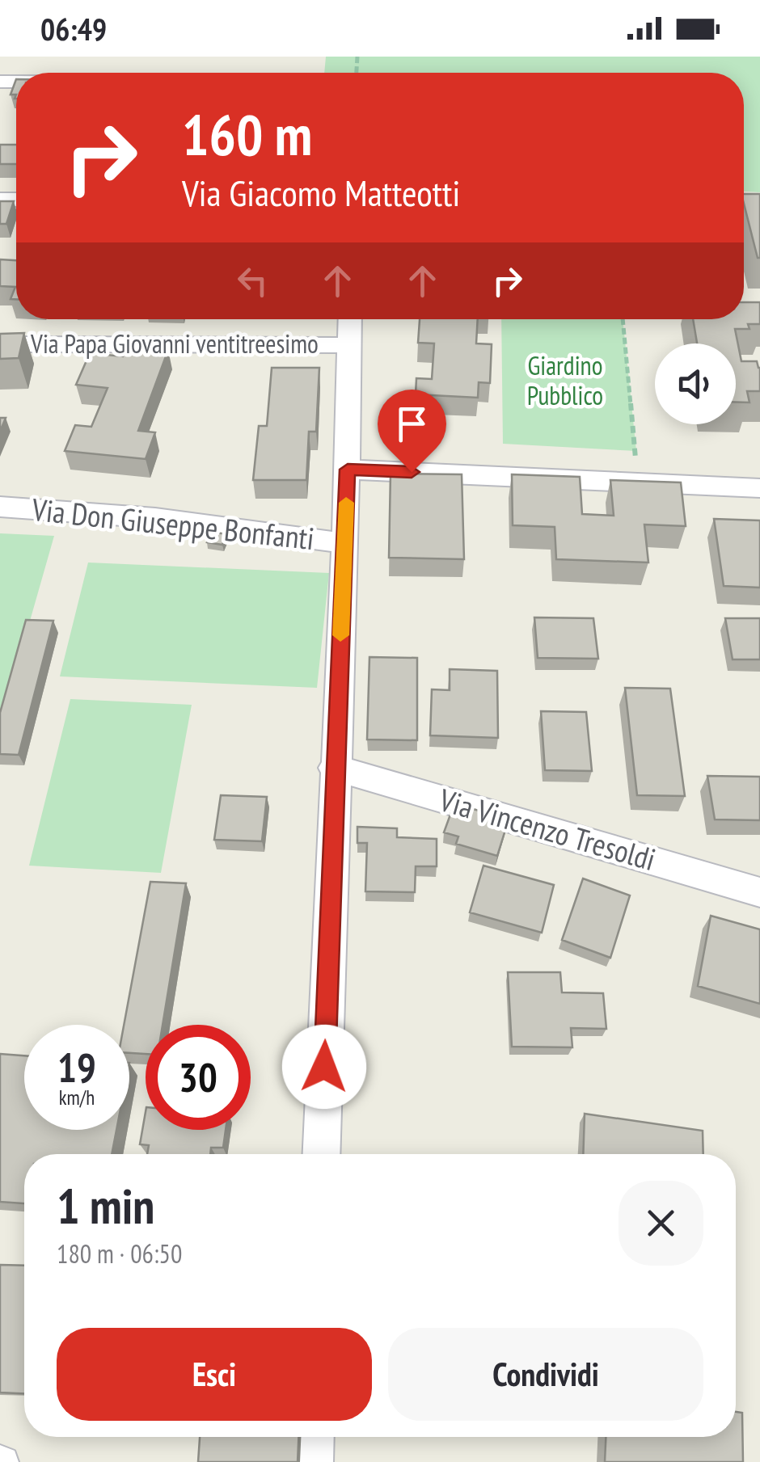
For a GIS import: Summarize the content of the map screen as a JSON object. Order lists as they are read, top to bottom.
{
  "streets": {
    "street": ["Via Papa Giovanni ventitreesimo", "Via Don Giuseppe Bonfanti", "Via Vincenzo Tresoldi"]
  },
  "parks": ["Giardino Pubblico"],
  "page": {
    "status": "06:49",
    "turn": ["160 m", "Via Giacomo Matteotti"],
    "speed": "19 km/h",
    "limit": "30",
    "heading": ["1 min", "180 m · 06:50"],
    "buttons": ["Esci", "Condividi"]
  }
}
